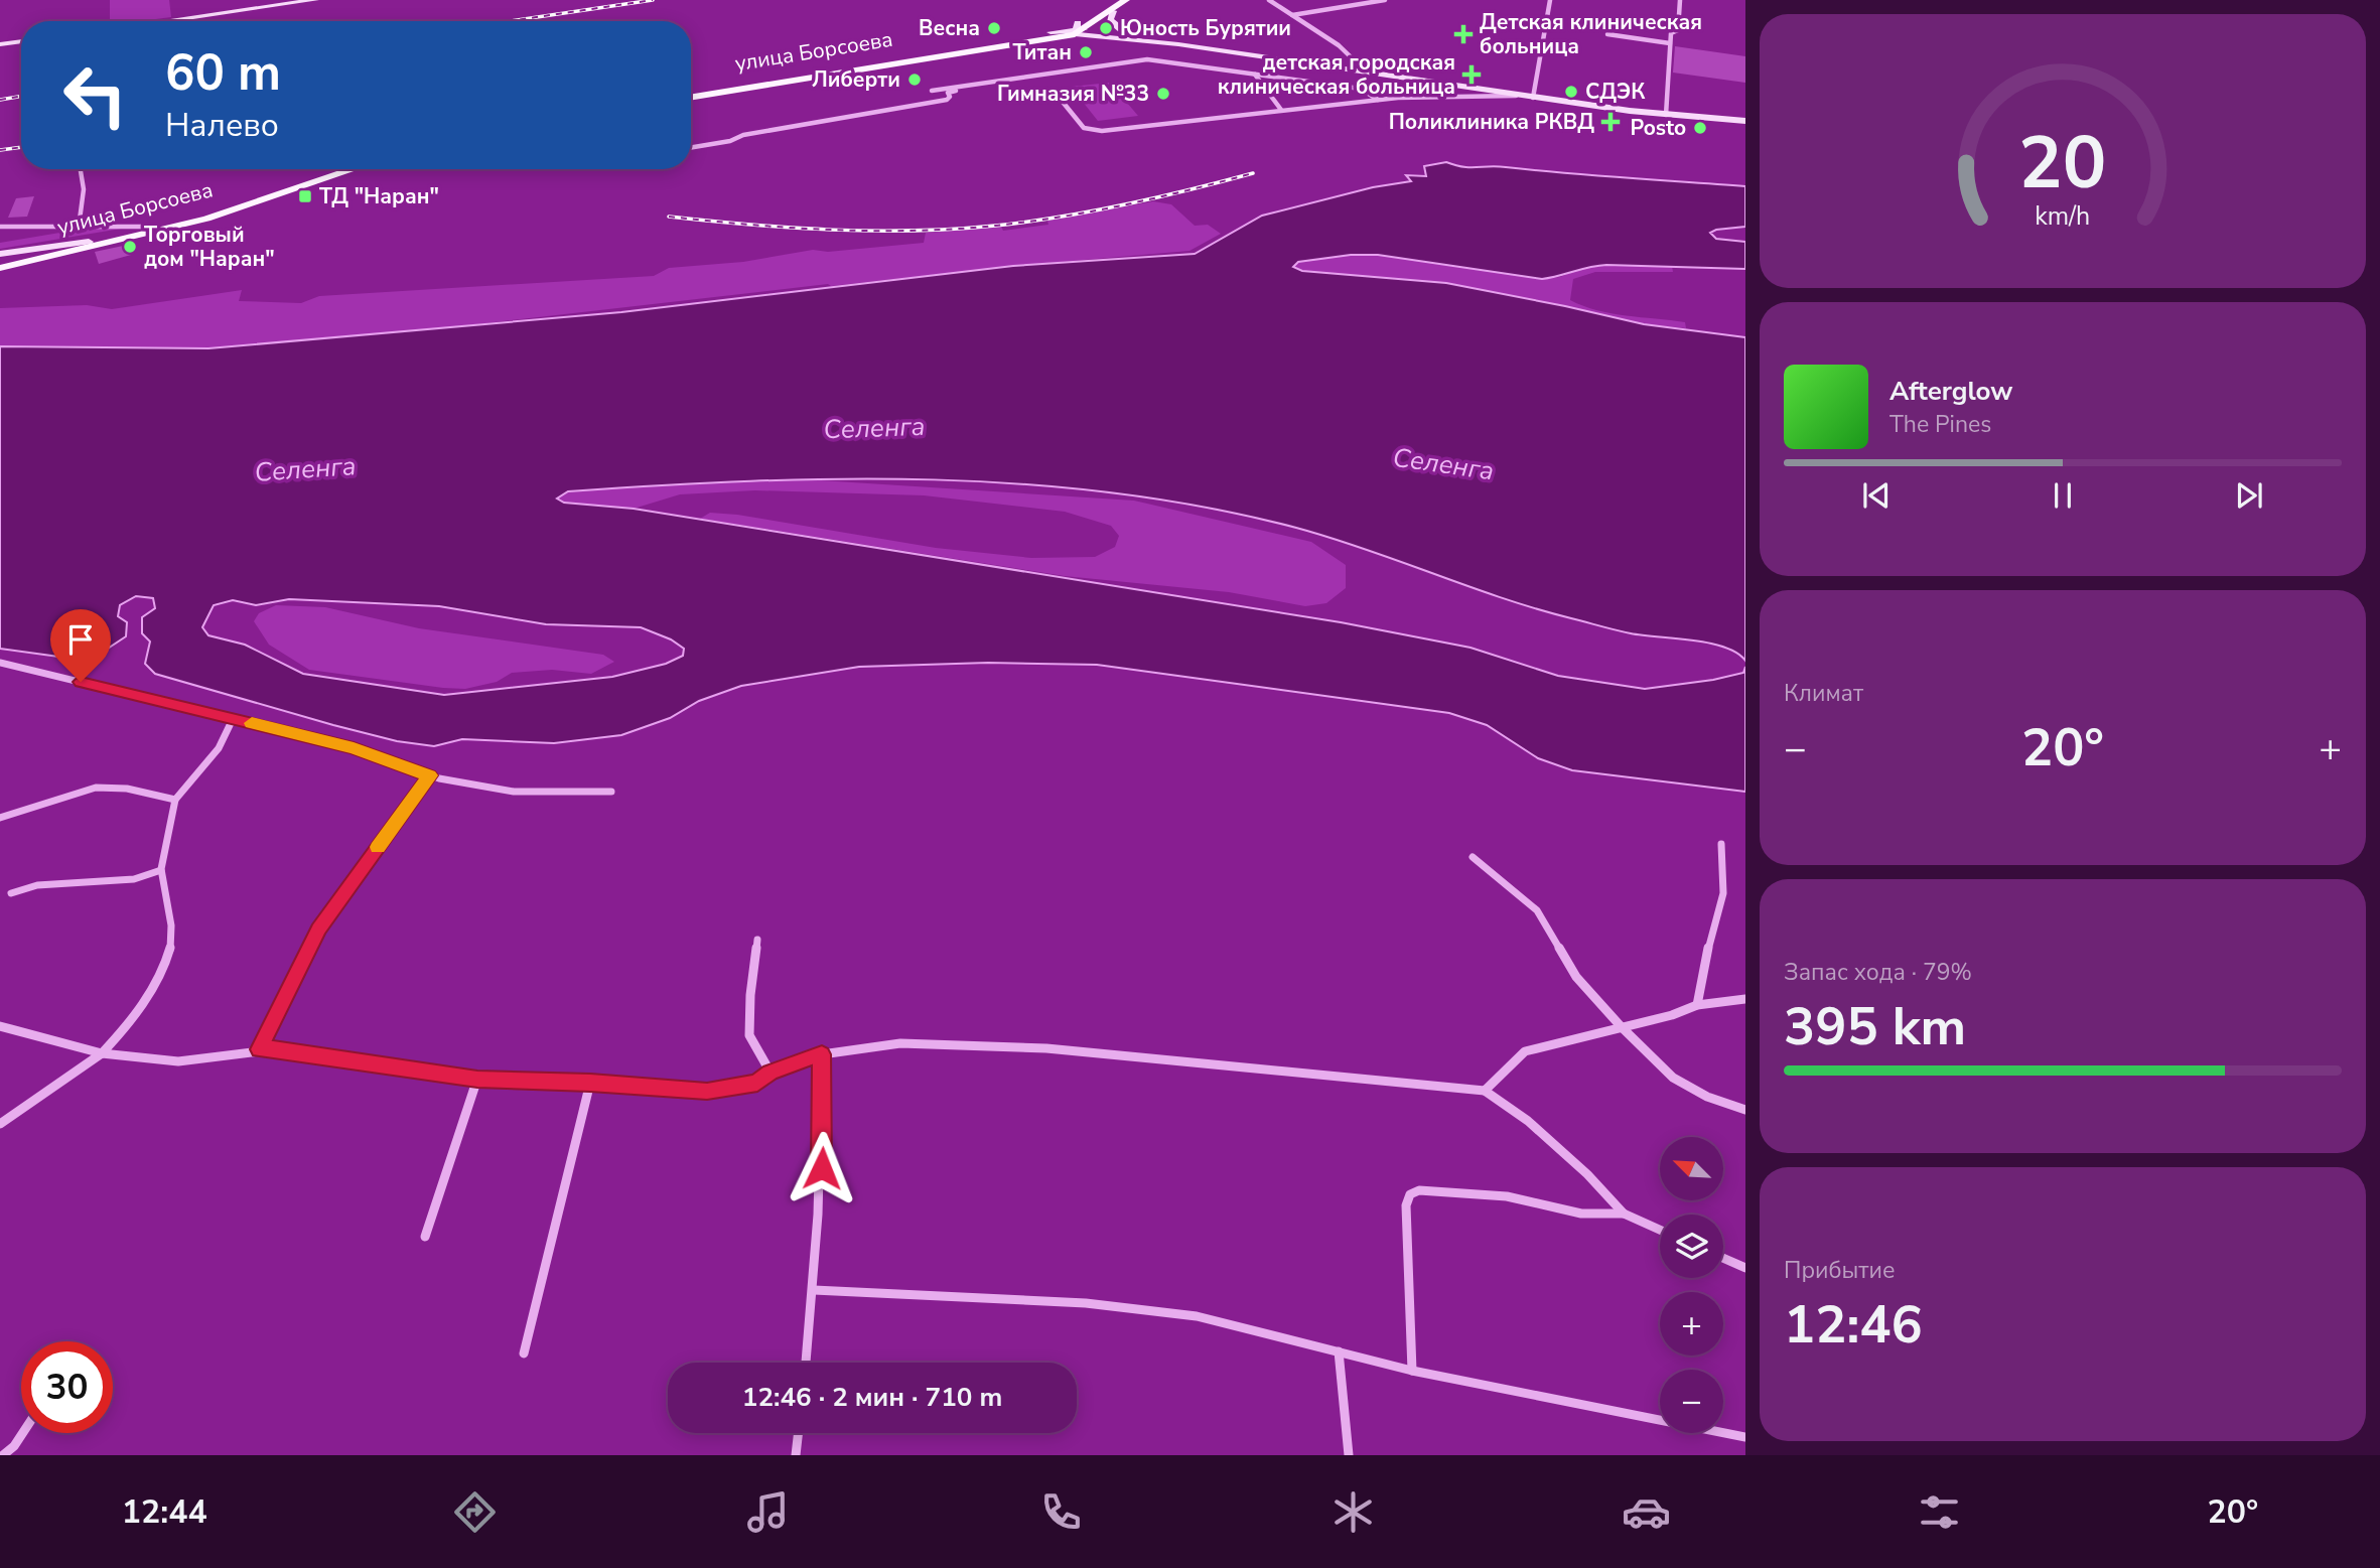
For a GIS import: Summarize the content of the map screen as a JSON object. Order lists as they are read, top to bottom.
{
  "streets": {
    "main road": ["улица Борсоева"]
  },
  "water": ["Селенга"],
  "places": {
    "other": [
      "Весна",
      "Юность Бурятии",
      "Титан",
      "Либерти",
      "СДЭК",
      "Гимназия №33",
      "Posto",
      "Торговый дом \"Наран\""
    ],
    "health": ["Детская клиническая больница", "детская городская клиническая больница", "Поликлиника РКВД"],
    "transit": ["ТД \"Наран\""]
  },
  "north": "top left",
  "page": {
    "turn": ["60 m", "Налево"],
    "song": ["Afterglow", "The Pines"],
    "tile": [
      "Климат",
      ["Запас хода · 79%", "395 km"],
      ["Прибытие", "12:46"]
    ],
    "heat": ["−", "20°", "+"],
    "map_buttons": ["+", "−"],
    "limit": "30",
    "trip": "12:46 · 2 мин · 710 m",
    "tabs": ["12:44", "20°"],
    "gauge": ["20", "km/h"]
  }
}
